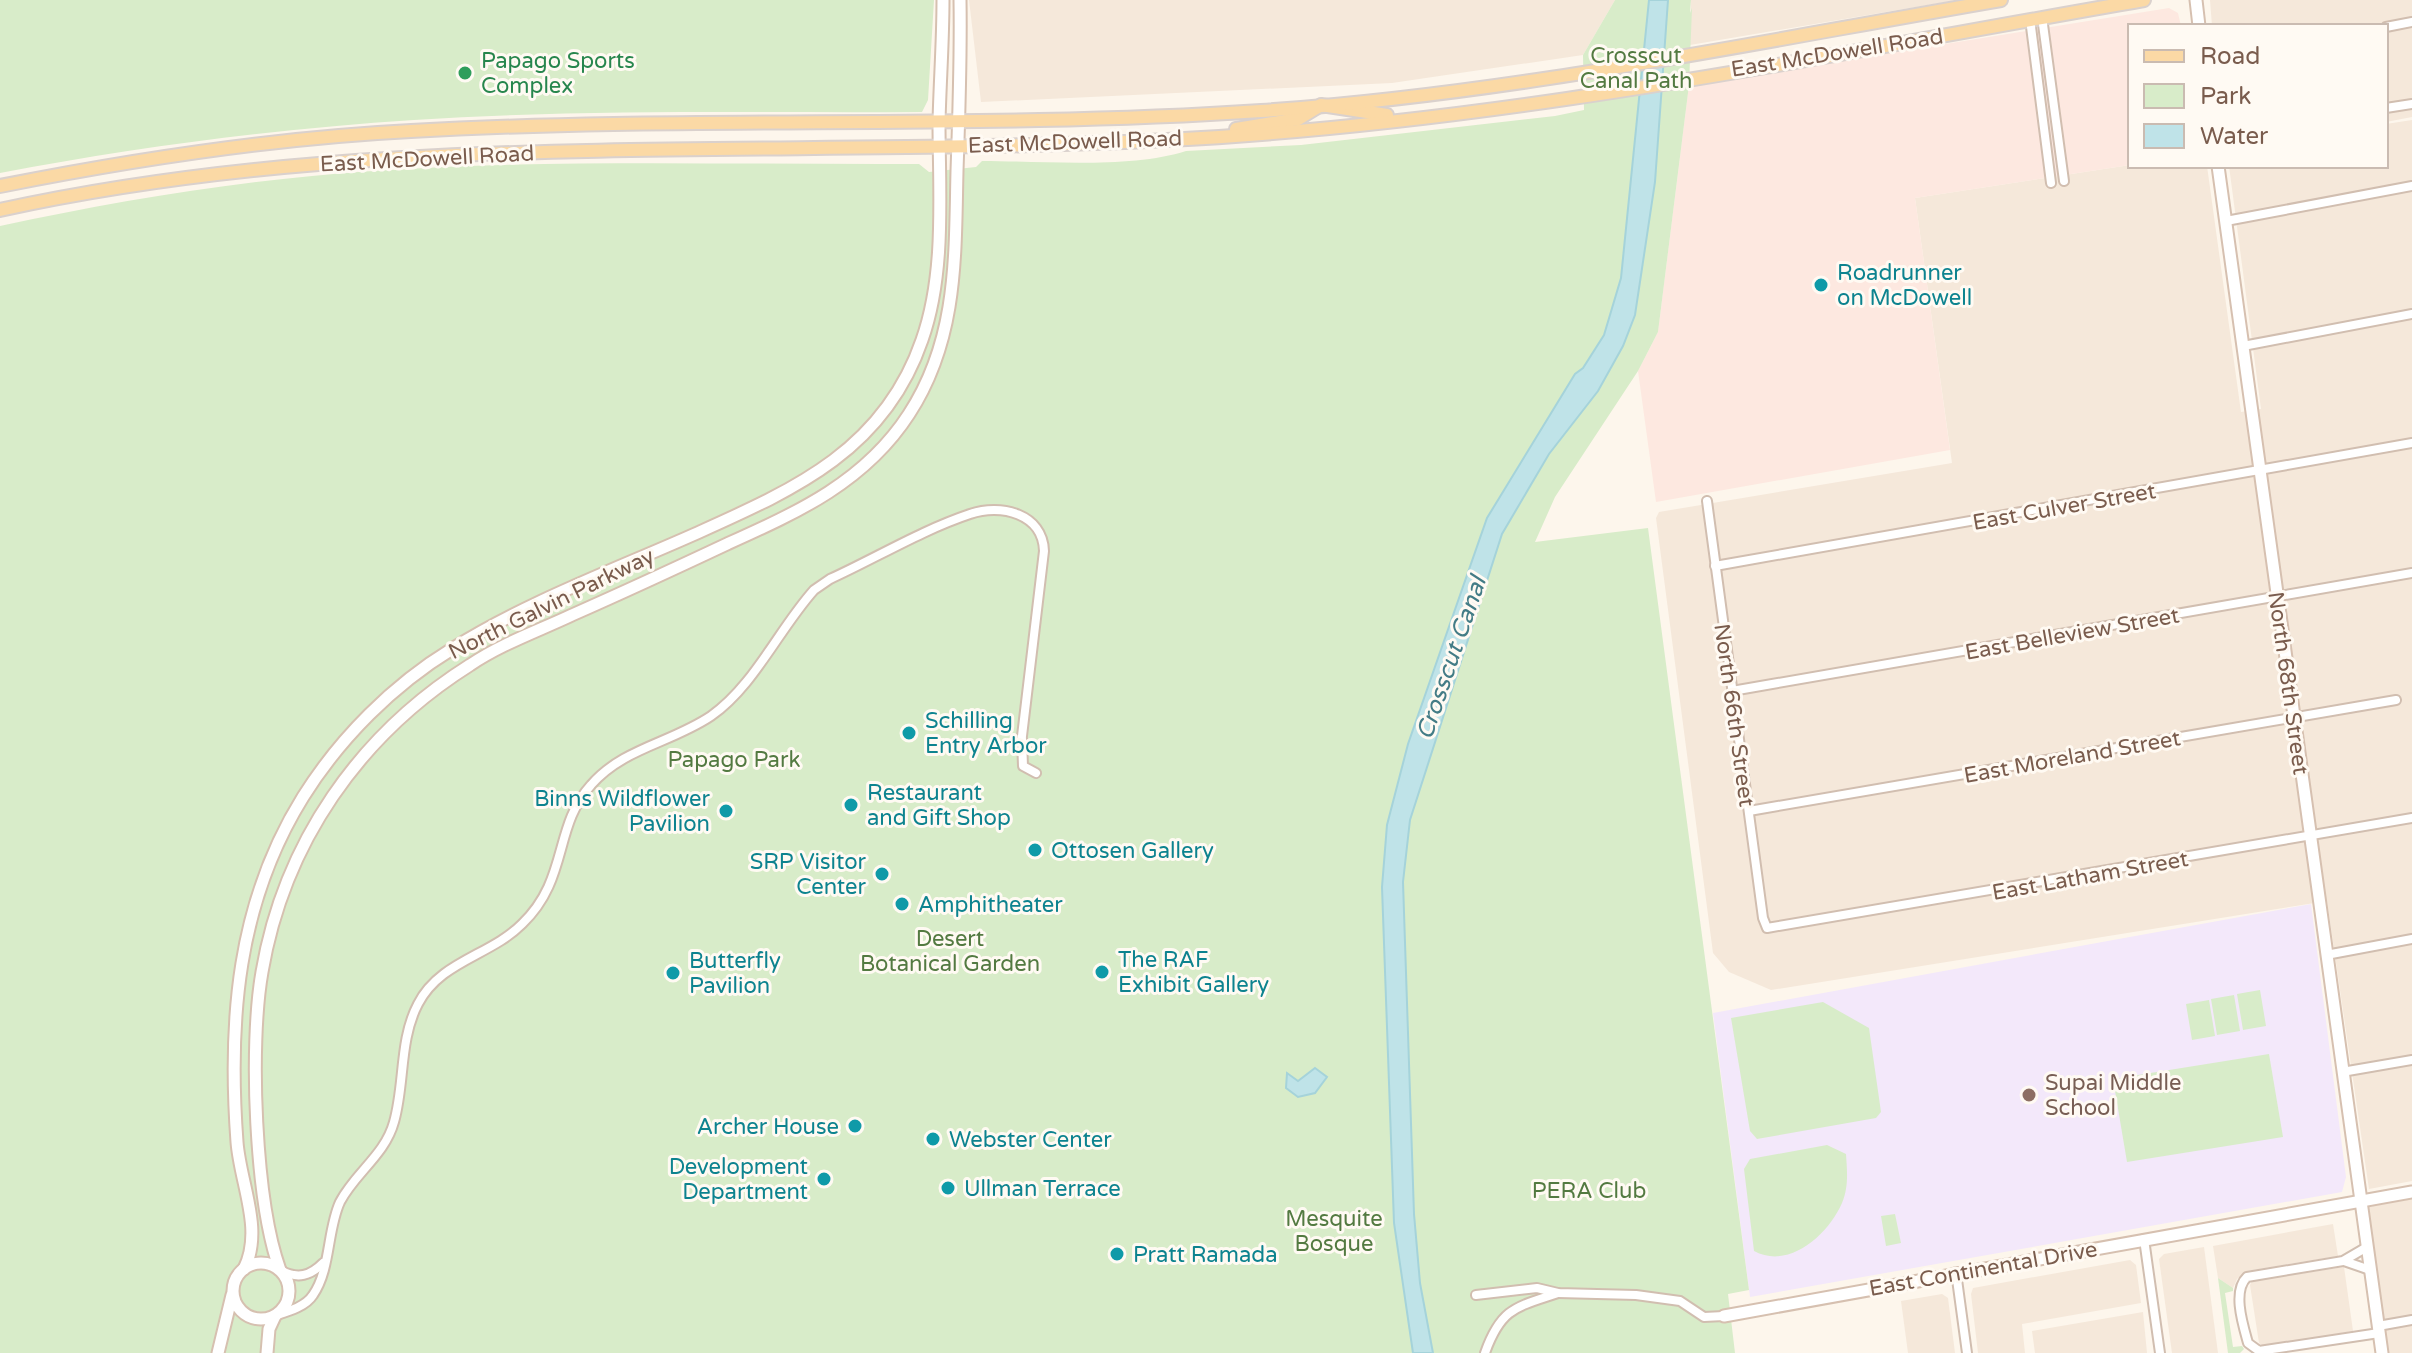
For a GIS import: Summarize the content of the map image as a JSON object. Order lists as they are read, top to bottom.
{
  "streets": {
    "main road": [
      "East McDowell Road",
      "North Galvin Parkway",
      "North 68th Street",
      "East Continental Drive"
    ],
    "street": [
      "East Culver Street",
      "East Belleview Street",
      "North 66th Street",
      "East Moreland Street",
      "East Latham Street"
    ]
  },
  "crossings": [
    ["East McDowell Road", "North Galvin Parkway"],
    ["East Culver Street", "North 68th Street"],
    ["East Culver Street", "North 66th Street"],
    ["East Belleview Street", "North 68th Street"],
    ["East Belleview Street", "North 66th Street"],
    ["North 68th Street", "East Moreland Street"],
    ["North 68th Street", "East Latham Street"],
    ["North 68th Street", "East Continental Drive"],
    ["North 66th Street", "East Moreland Street"],
    ["North 66th Street", "East Latham Street"]
  ],
  "water": ["Crosscut Canal"],
  "parks": [
    "Crosscut Canal Path",
    "Papago Park",
    "Desert Botanical Garden",
    "PERA Club",
    "Mesquite Bosque"
  ],
  "places": [
    "Papago Sports Complex",
    "Roadrunner on McDowell",
    "Schilling Entry Arbor",
    "Restaurant and Gift Shop",
    "Binns Wildflower Pavilion",
    "Ottosen Gallery",
    "SRP Visitor Center",
    "Amphitheater",
    "The RAF Exhibit Gallery",
    "Butterfly Pavilion",
    "Supai Middle School",
    "Archer House",
    "Webster Center",
    "Development Department",
    "Ullman Terrace",
    "Pratt Ramada"
  ],
  "legend": ["Road", "Park", "Water"]
}
